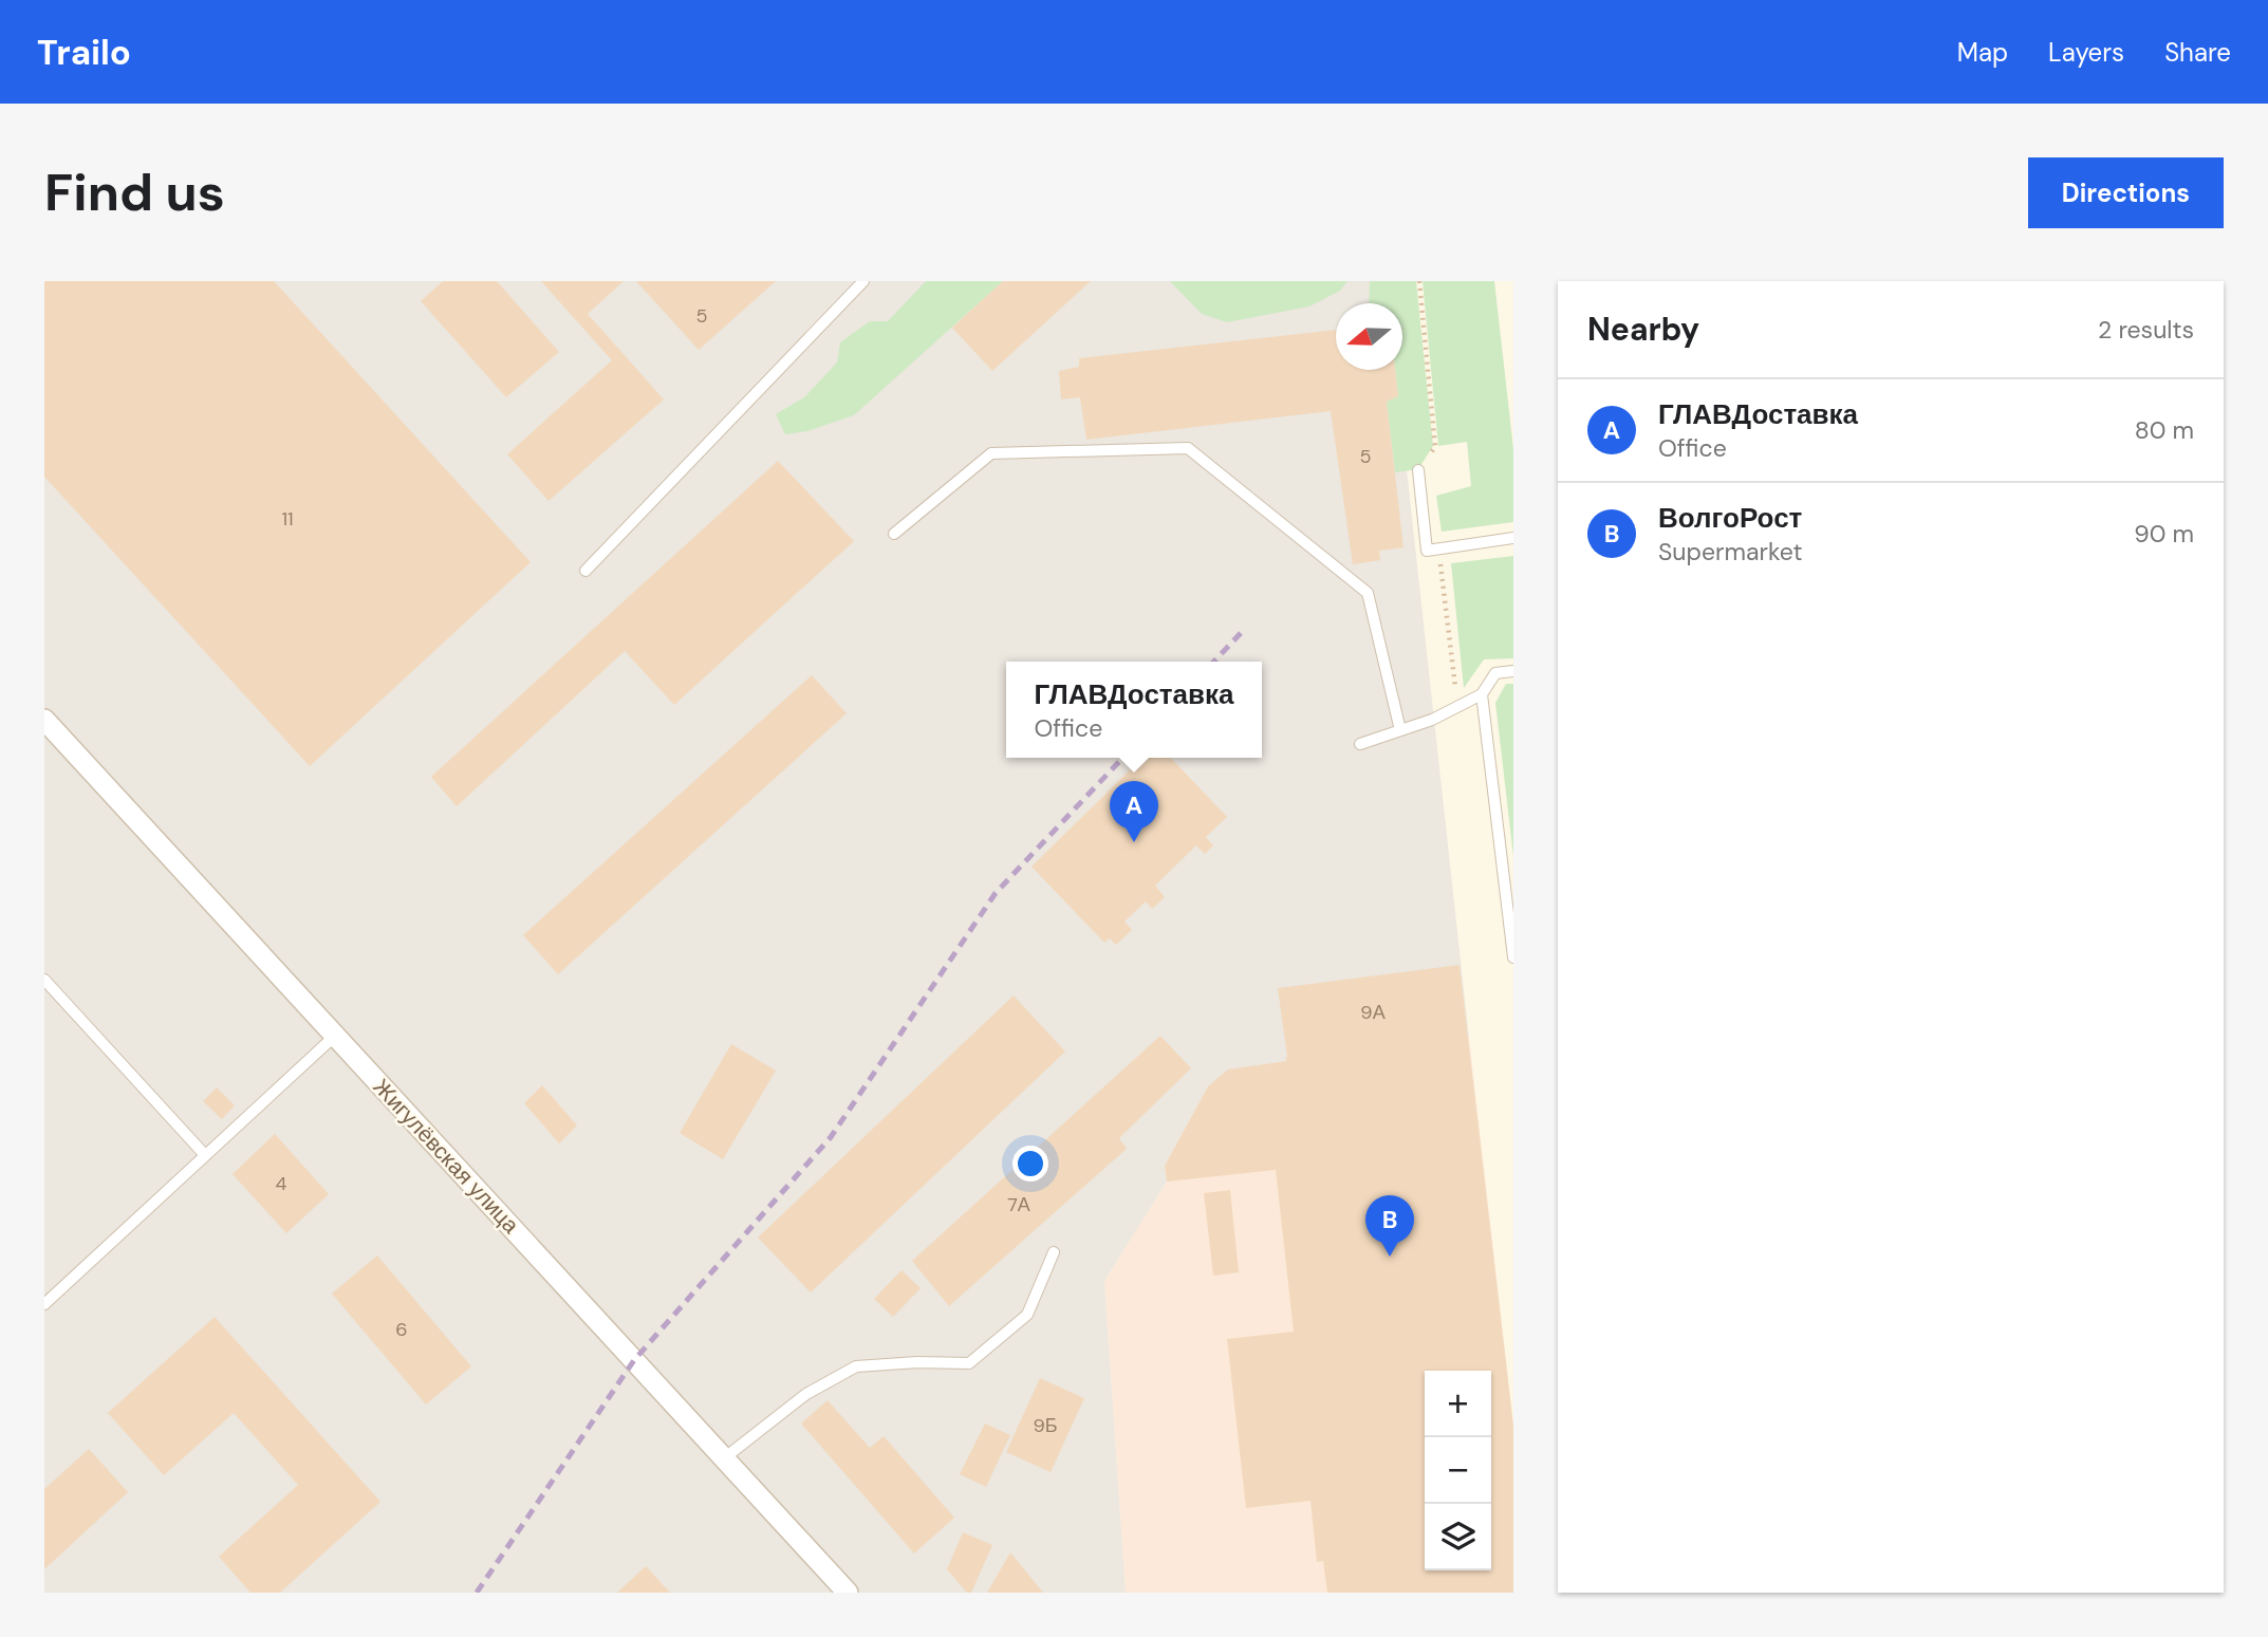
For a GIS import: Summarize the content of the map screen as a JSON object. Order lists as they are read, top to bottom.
{
  "streets": {
    "street": ["Жигулёвская улица"]
  },
  "house_numbers": [
    "5",
    "5",
    "11",
    "9А",
    "4",
    "7А",
    "6",
    "9Б"
  ],
  "north": "left",
  "page": {
    "header": "Trailo",
    "nav": ["Map", "Layers", "Share"],
    "buttons": "Directions",
    "title": "Find us",
    "heading": ["Nearby", "2 results"],
    "list": [
      {
        "mark": "A",
        "name": "ГЛАВДоставка",
        "note": "Office",
        "value": "80 m"
      },
      {
        "mark": "B",
        "name": "ВолгоРост",
        "note": "Supermarket",
        "value": "90 m"
      }
    ],
    "popup": ["ГЛАВДоставка", "Office"],
    "pins": ["A", "B"],
    "map_buttons": ["+", "−"]
  }
}
